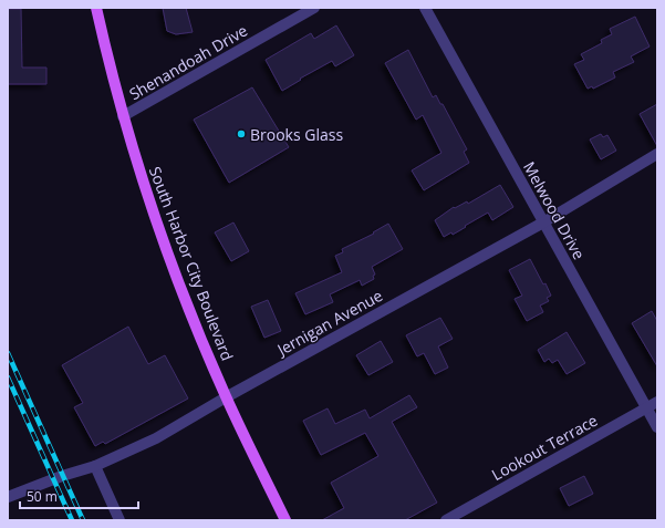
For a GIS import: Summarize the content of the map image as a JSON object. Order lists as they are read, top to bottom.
{
  "streets": {
    "main road": ["South Harbor City Boulevard"],
    "street": [
      "Shenandoah Drive",
      "Melwood Drive",
      "Jernigan Avenue",
      "Lookout Terrace"
    ]
  },
  "crossings": [
    ["Shenandoah Drive", "South Harbor City Boulevard"],
    ["Melwood Drive", "Jernigan Avenue"],
    ["Melwood Drive", "Lookout Terrace"],
    ["South Harbor City Boulevard", "Jernigan Avenue"]
  ],
  "places": ["Brooks Glass"],
  "scale_bar": "50 m"
}
